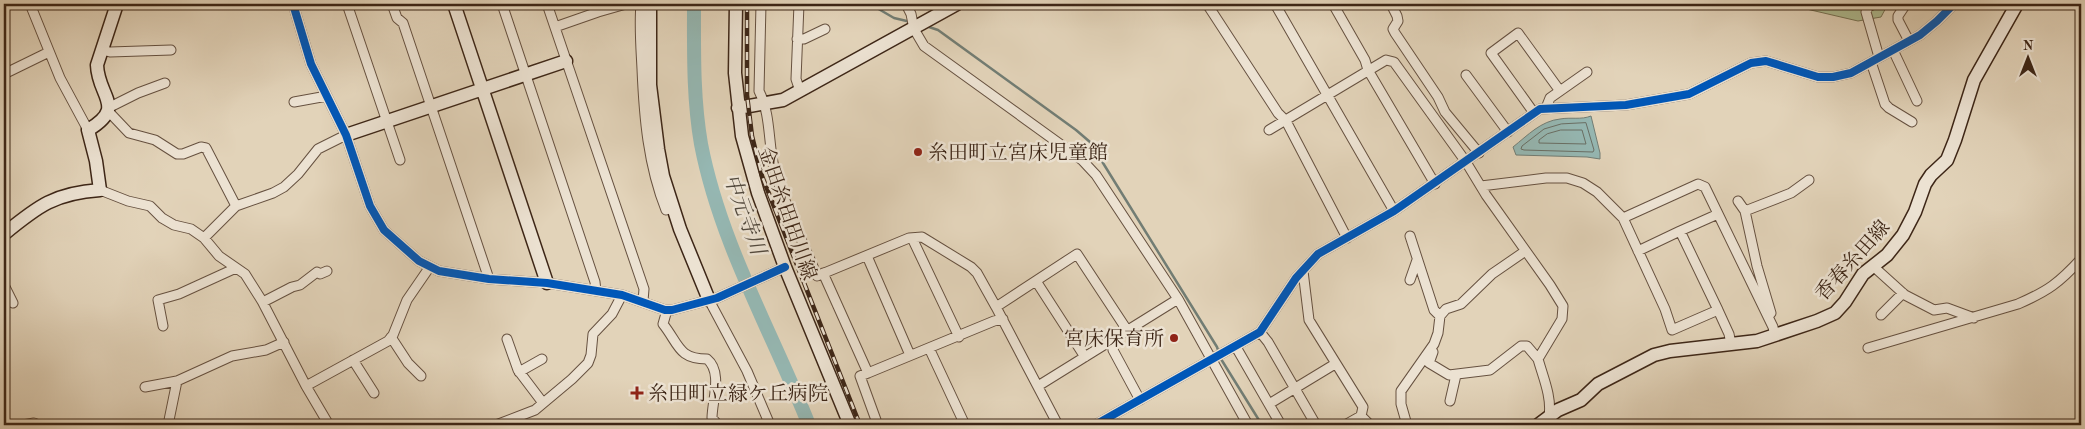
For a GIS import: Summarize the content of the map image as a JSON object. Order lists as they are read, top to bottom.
{
  "streets": {
    "main road": ["金田糸田田川線", "香春糸田線"]
  },
  "water": ["中元寺川"],
  "places": {
    "other": ["糸田町立宮床児童館", "宮床保育所"],
    "health": ["糸田町立緑ケ丘病院"]
  },
  "north": "top"
}
